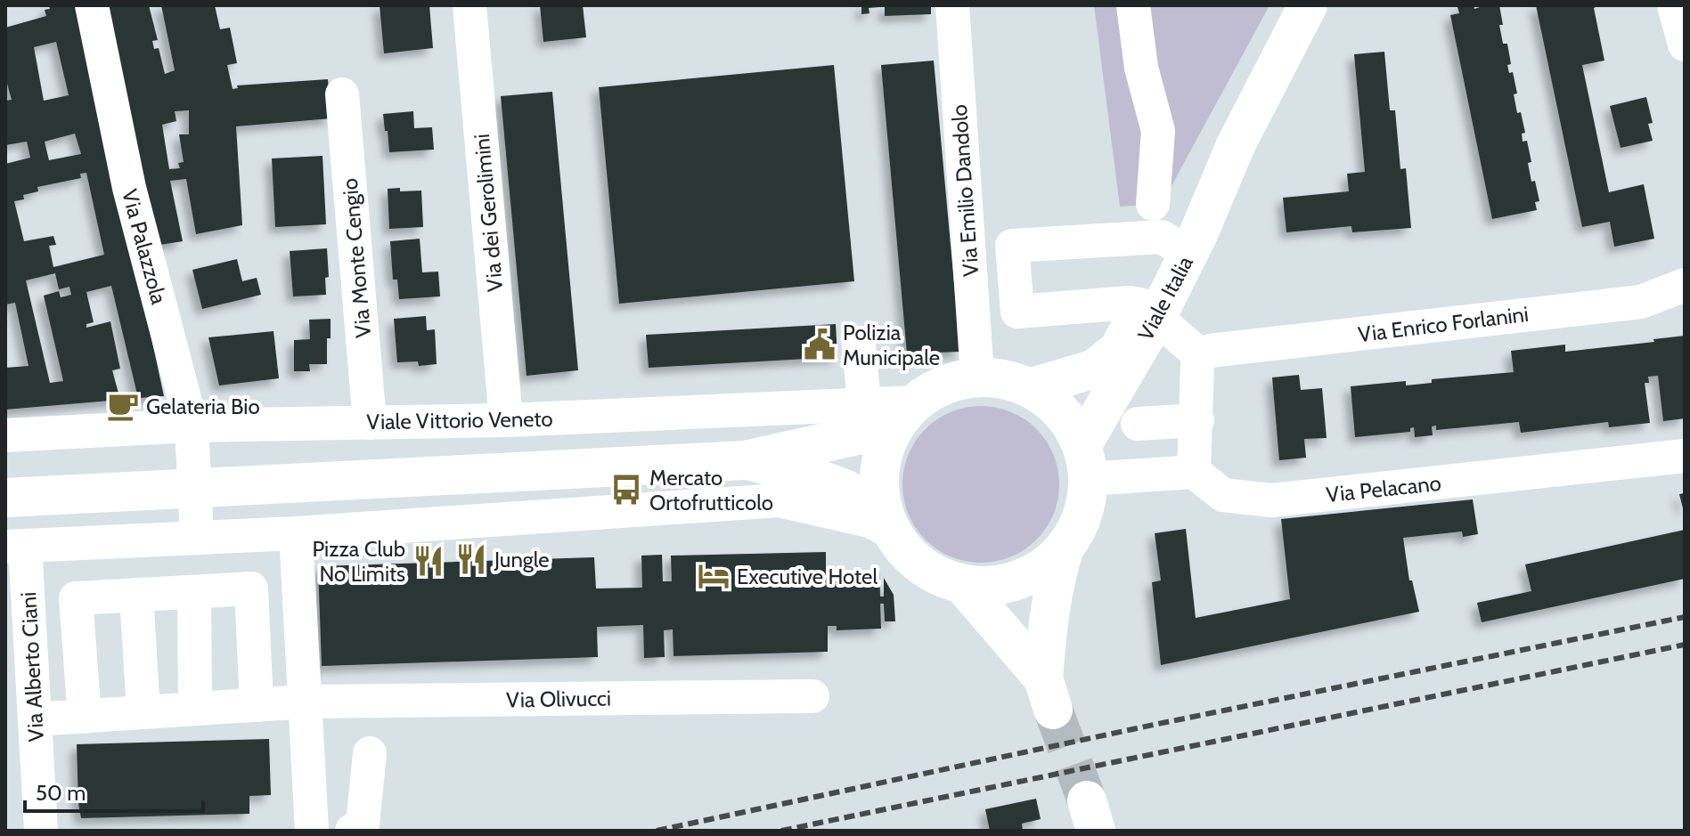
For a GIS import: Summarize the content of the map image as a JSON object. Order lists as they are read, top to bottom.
{
  "streets": {
    "main road": ["Viale Italia"],
    "street": [
      "Via Emilio Dandolo",
      "Via dei Gerolimini",
      "Via Palazzola",
      "Via Monte Cengio",
      "Via Enrico Forlanini",
      "Viale Vittorio Veneto",
      "Via Pelacano",
      "Via Alberto Ciani",
      "Via Olivucci"
    ]
  },
  "crossings": [
    ["Via Emilio Dandolo", "Viale Italia"],
    ["Via Emilio Dandolo", "Viale Vittorio Veneto"],
    ["Via dei Gerolimini", "Viale Vittorio Veneto"],
    ["Via Palazzola", "Viale Vittorio Veneto"],
    ["Via Monte Cengio", "Viale Vittorio Veneto"],
    ["Viale Italia", "Viale Vittorio Veneto"],
    ["Via Alberto Ciani", "Via Olivucci"]
  ],
  "places": {
    "public building": ["Polizia Municipale"],
    "cafe": ["Gelateria Bio"],
    "bus stop": ["Mercato Ortofrutticolo"],
    "restaurant": ["Jungle", "Pizza Club No Limits"],
    "hotel": ["Executive Hotel"]
  },
  "scale_bar": "50 m"
}
